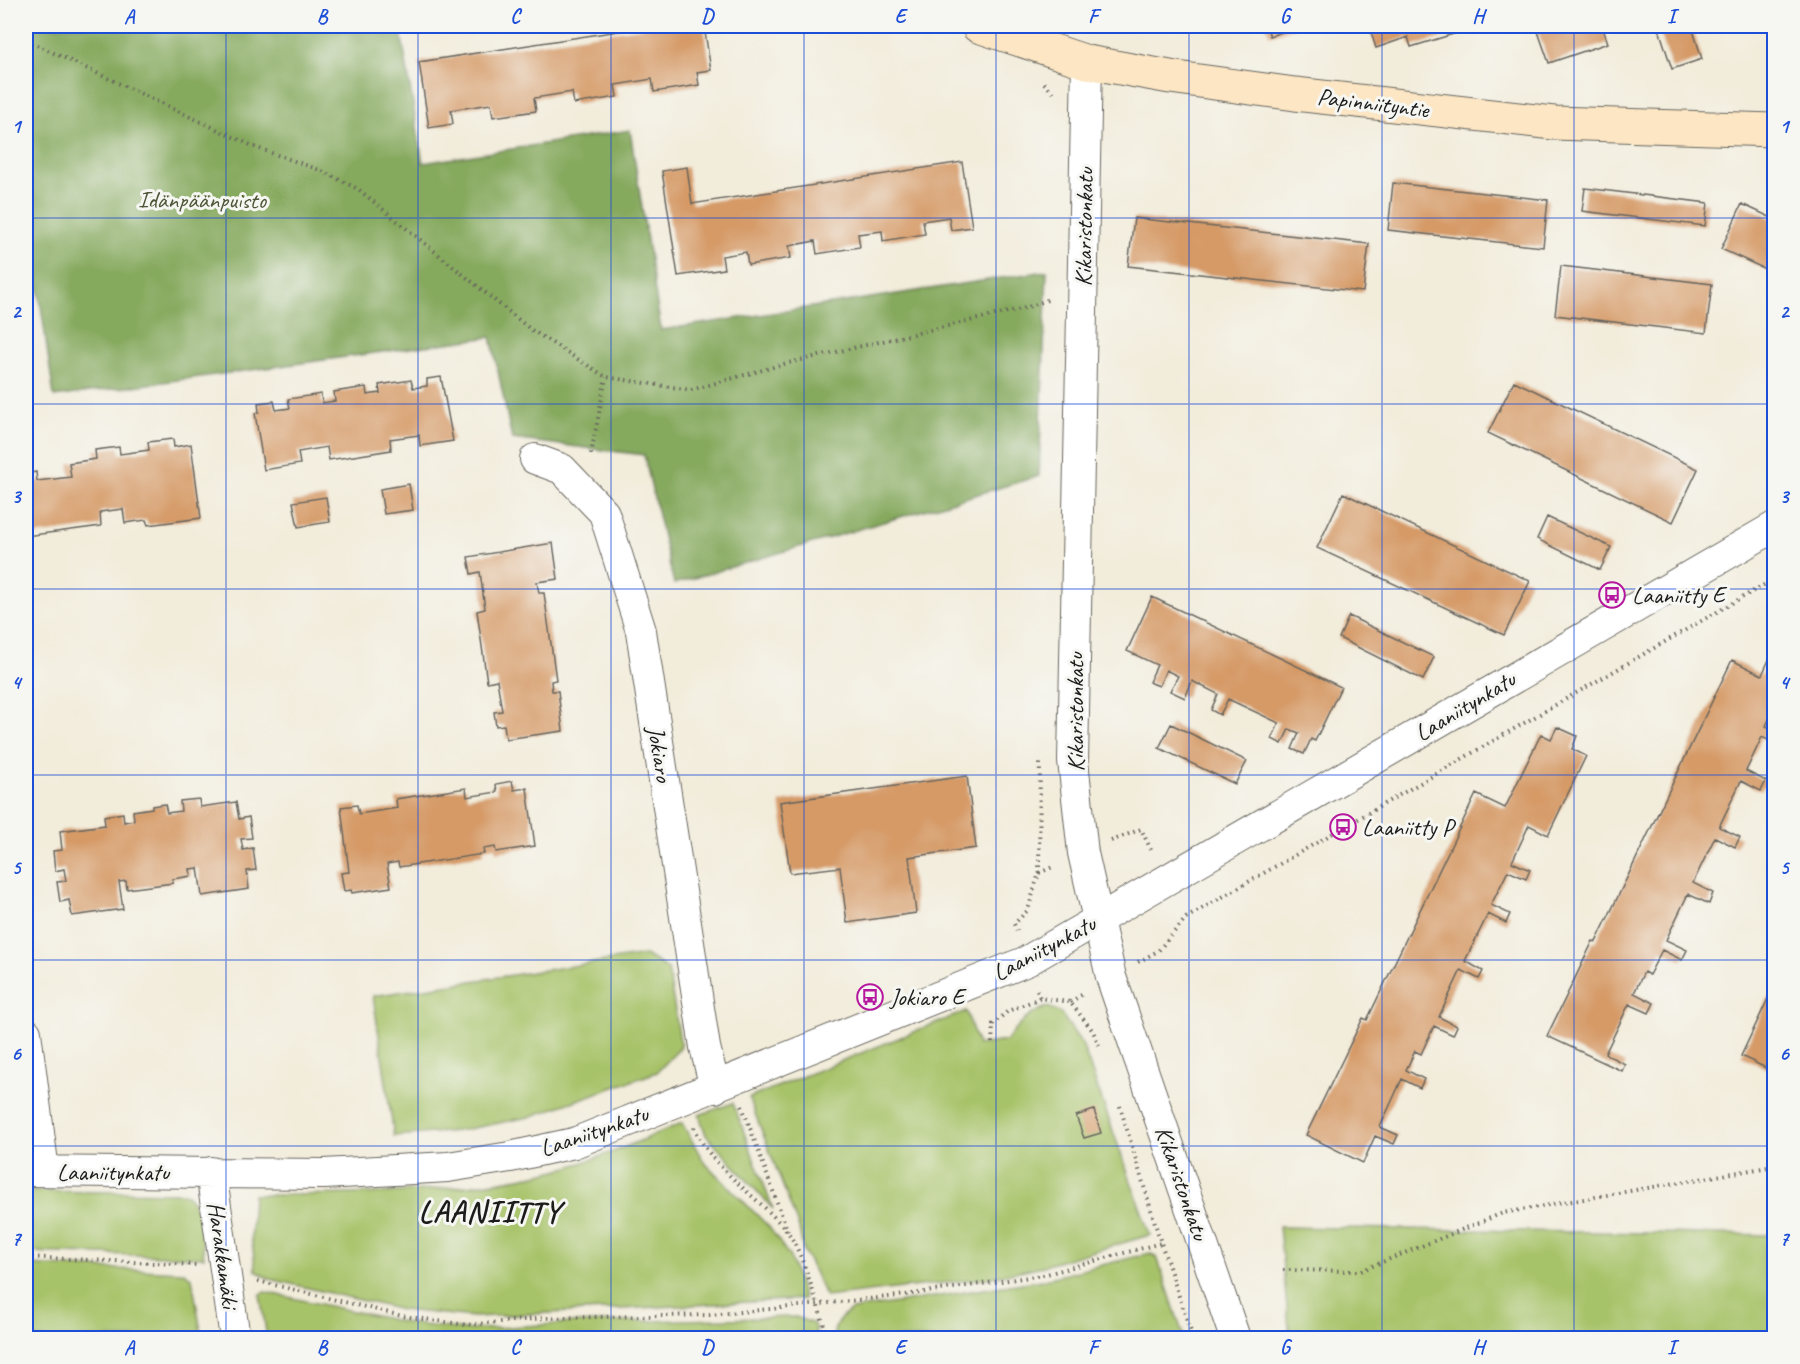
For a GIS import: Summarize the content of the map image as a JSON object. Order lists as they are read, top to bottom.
{
  "streets": {
    "street": [
      "Papinniityntie",
      "Kikaristonkatu",
      "Laaniitynkatu",
      "Jokiaro",
      "Harakkamäki"
    ]
  },
  "crossings": [
    ["Papinniityntie", "Kikaristonkatu"],
    ["Kikaristonkatu", "Laaniitynkatu"],
    ["Laaniitynkatu", "Jokiaro"],
    ["Laaniitynkatu", "Harakkamäki"]
  ],
  "districts": ["LAANIITTY"],
  "parks": ["Idänpäänpuisto"],
  "places": {
    "bus stop": ["Laaniitty E", "Laaniitty P", "Jokiaro E"]
  },
  "grid": {
    "columns": [
      "A",
      "B",
      "C",
      "D",
      "E",
      "F",
      "G",
      "H",
      "I"
    ],
    "rows": [
      "1",
      "2",
      "3",
      "4",
      "5",
      "6",
      "7"
    ]
  }
}
